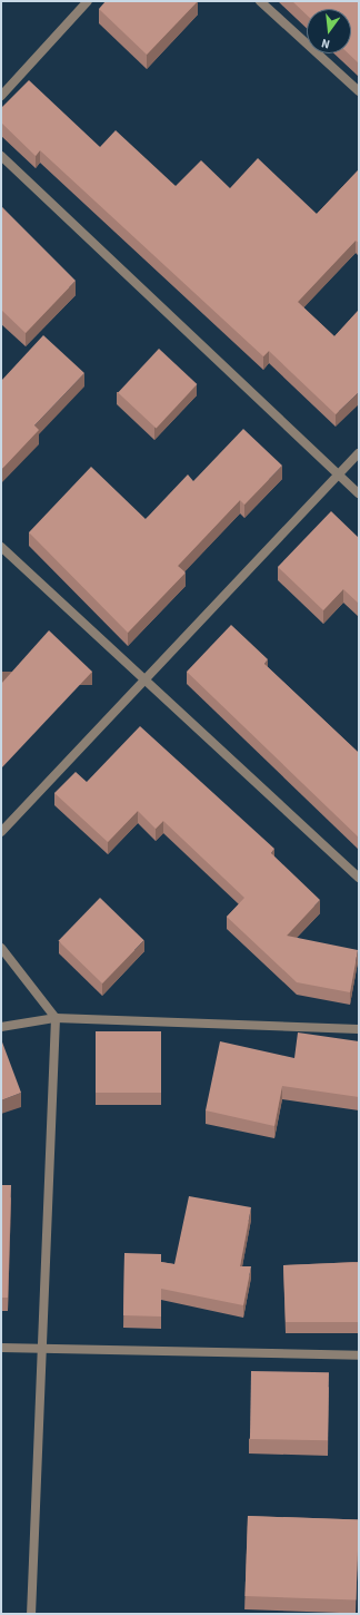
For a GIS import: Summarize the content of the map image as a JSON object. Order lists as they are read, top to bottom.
{
  "north": "bottom"
}
